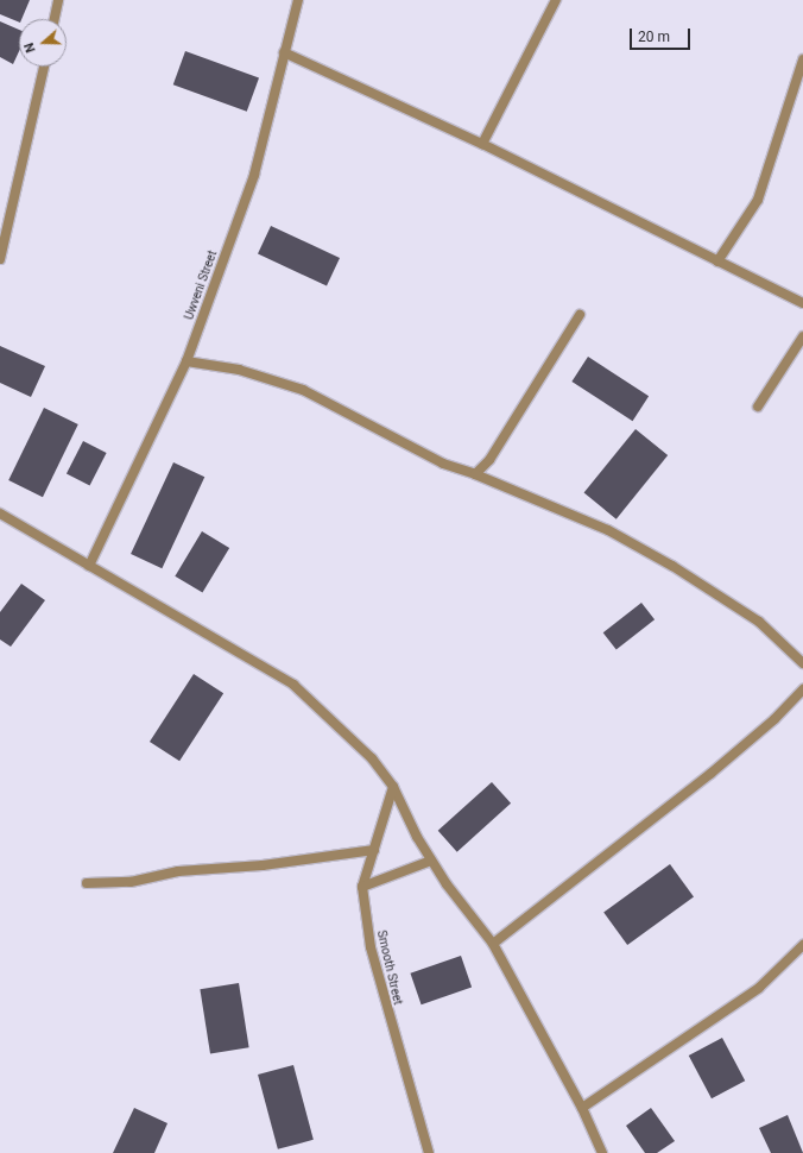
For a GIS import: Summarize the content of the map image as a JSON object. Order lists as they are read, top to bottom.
{
  "streets": {
    "street": ["Uwveni Street", "Smooth Street"]
  },
  "scale_bar": "20 m",
  "north": "left"
}
